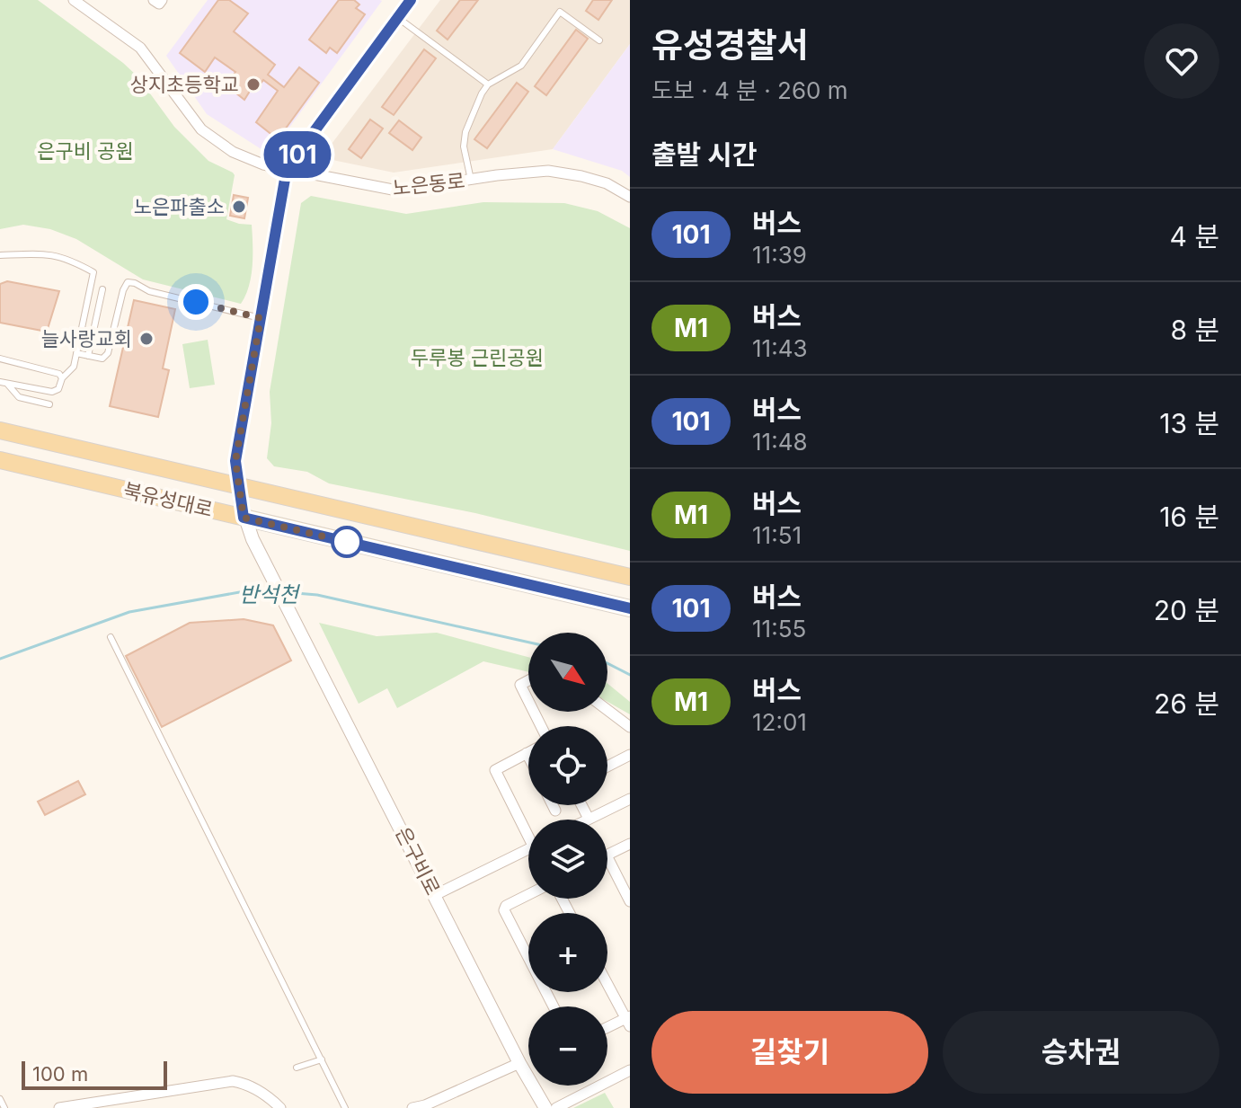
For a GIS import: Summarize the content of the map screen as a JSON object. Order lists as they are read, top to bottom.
{
  "streets": {
    "main road": ["북유성대로"],
    "street": ["노은동로", "은구비로"]
  },
  "crossings": [
    ["북유성대로", "은구비로"]
  ],
  "water": ["반석천"],
  "parks": ["은구비 공원", "두루봉 근린공원"],
  "places": ["상지초등학교", "노은파출소", "늘사랑교회"],
  "lines": ["bus line 101"],
  "scale_bar": "100 m",
  "north": "bottom right",
  "page": {
    "on_map": "101",
    "heading": [
      ["유성경찰서", "도보 · 4 분 · 260 m"],
      "출발 시간"
    ],
    "list": [
      {
        "mark": "101",
        "name": "버스",
        "note": "11:39",
        "value": "4 분"
      },
      {
        "mark": "M1",
        "name": "버스",
        "note": "11:43",
        "value": "8 분"
      },
      {
        "mark": "101",
        "name": "버스",
        "note": "11:48",
        "value": "13 분"
      },
      {
        "mark": "M1",
        "name": "버스",
        "note": "11:51",
        "value": "16 분"
      },
      {
        "mark": "101",
        "name": "버스",
        "note": "11:55",
        "value": "20 분"
      },
      {
        "mark": "M1",
        "name": "버스",
        "note": "12:01",
        "value": "26 분"
      }
    ],
    "map_buttons": ["+", "−"],
    "buttons": ["길찾기", "승차권"],
    "scale": "100 m"
  }
}
